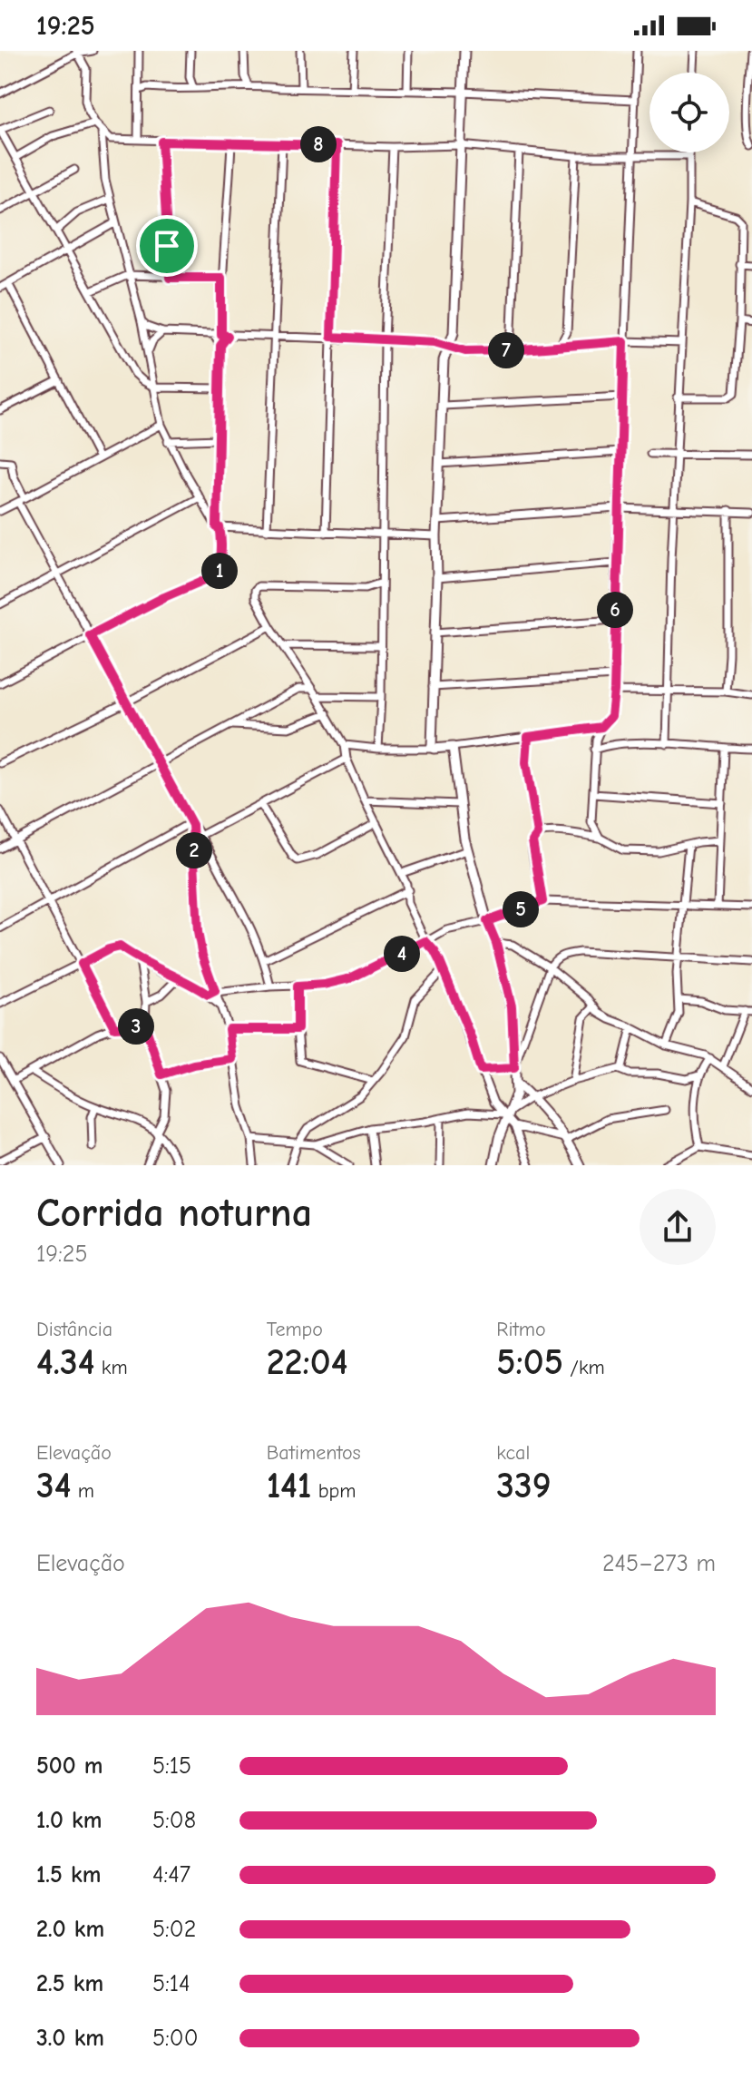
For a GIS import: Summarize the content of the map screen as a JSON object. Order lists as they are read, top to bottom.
{
  "page": {
    "status": "19:25",
    "pins": [
      "8",
      "7",
      "1",
      "6",
      "2",
      "5",
      "4",
      "3"
    ],
    "heading": ["Corrida noturna", "19:25"],
    "stats": [
      ["Distância", "4.34 km"],
      ["Tempo", "22:04"],
      ["Ritmo", "5:05 /km"],
      ["Elevação", "34 m"],
      ["Batimentos", "141 bpm"],
      ["kcal", "339"]
    ],
    "chart": ["Elevação", "245–273 m"],
    "list": [
      {
        "name": "500 m",
        "note": "5:15"
      },
      {
        "name": "1.0 km",
        "note": "5:08"
      },
      {
        "name": "1.5 km",
        "note": "4:47"
      },
      {
        "name": "2.0 km",
        "note": "5:02"
      },
      {
        "name": "2.5 km",
        "note": "5:14"
      },
      {
        "name": "3.0 km",
        "note": "5:00"
      }
    ]
  }
}
